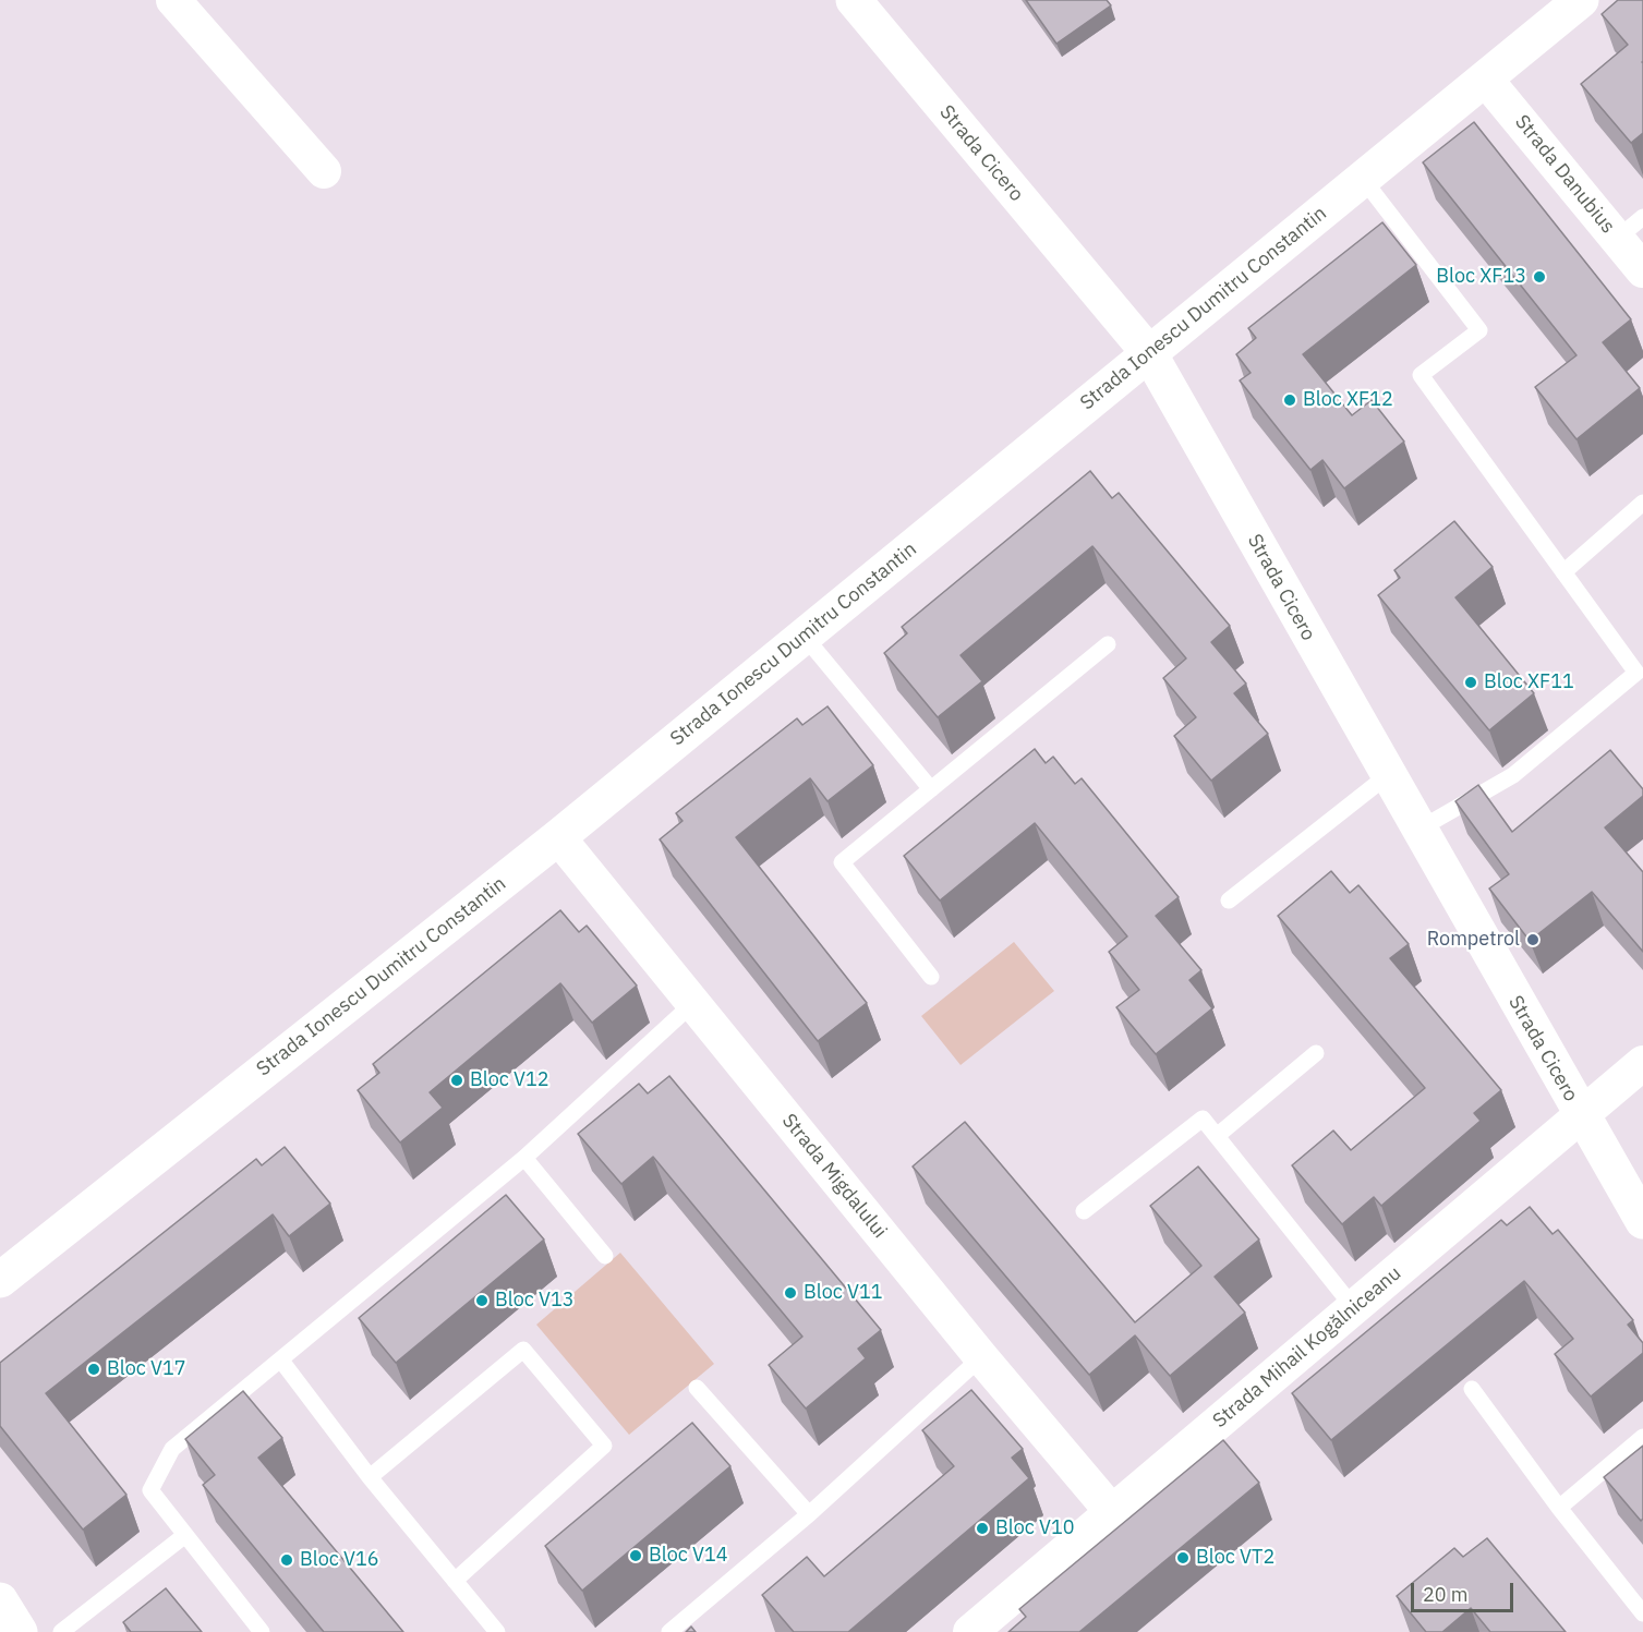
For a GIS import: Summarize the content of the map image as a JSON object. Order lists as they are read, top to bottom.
{
  "streets": {
    "street": [
      "Strada Cicero",
      "Strada Danubius",
      "Strada Ionescu Dumitru Constantin",
      "Strada Migdalului",
      "Strada Mihail Kogălniceanu"
    ]
  },
  "crossings": [
    ["Strada Cicero", "Strada Ionescu Dumitru Constantin"],
    ["Strada Cicero", "Strada Mihail Kogălniceanu"],
    ["Strada Danubius", "Strada Ionescu Dumitru Constantin"],
    ["Strada Ionescu Dumitru Constantin", "Strada Migdalului"],
    ["Strada Migdalului", "Strada Mihail Kogălniceanu"]
  ],
  "places": [
    "Bloc XF13",
    "Bloc XF12",
    "Bloc XF11",
    "Rompetrol",
    "Bloc V12",
    "Bloc V11",
    "Bloc V13",
    "Bloc V17",
    "Bloc V10",
    "Bloc V14",
    "Bloc VT2",
    "Bloc V16"
  ],
  "scale_bar": "20 m"
}
